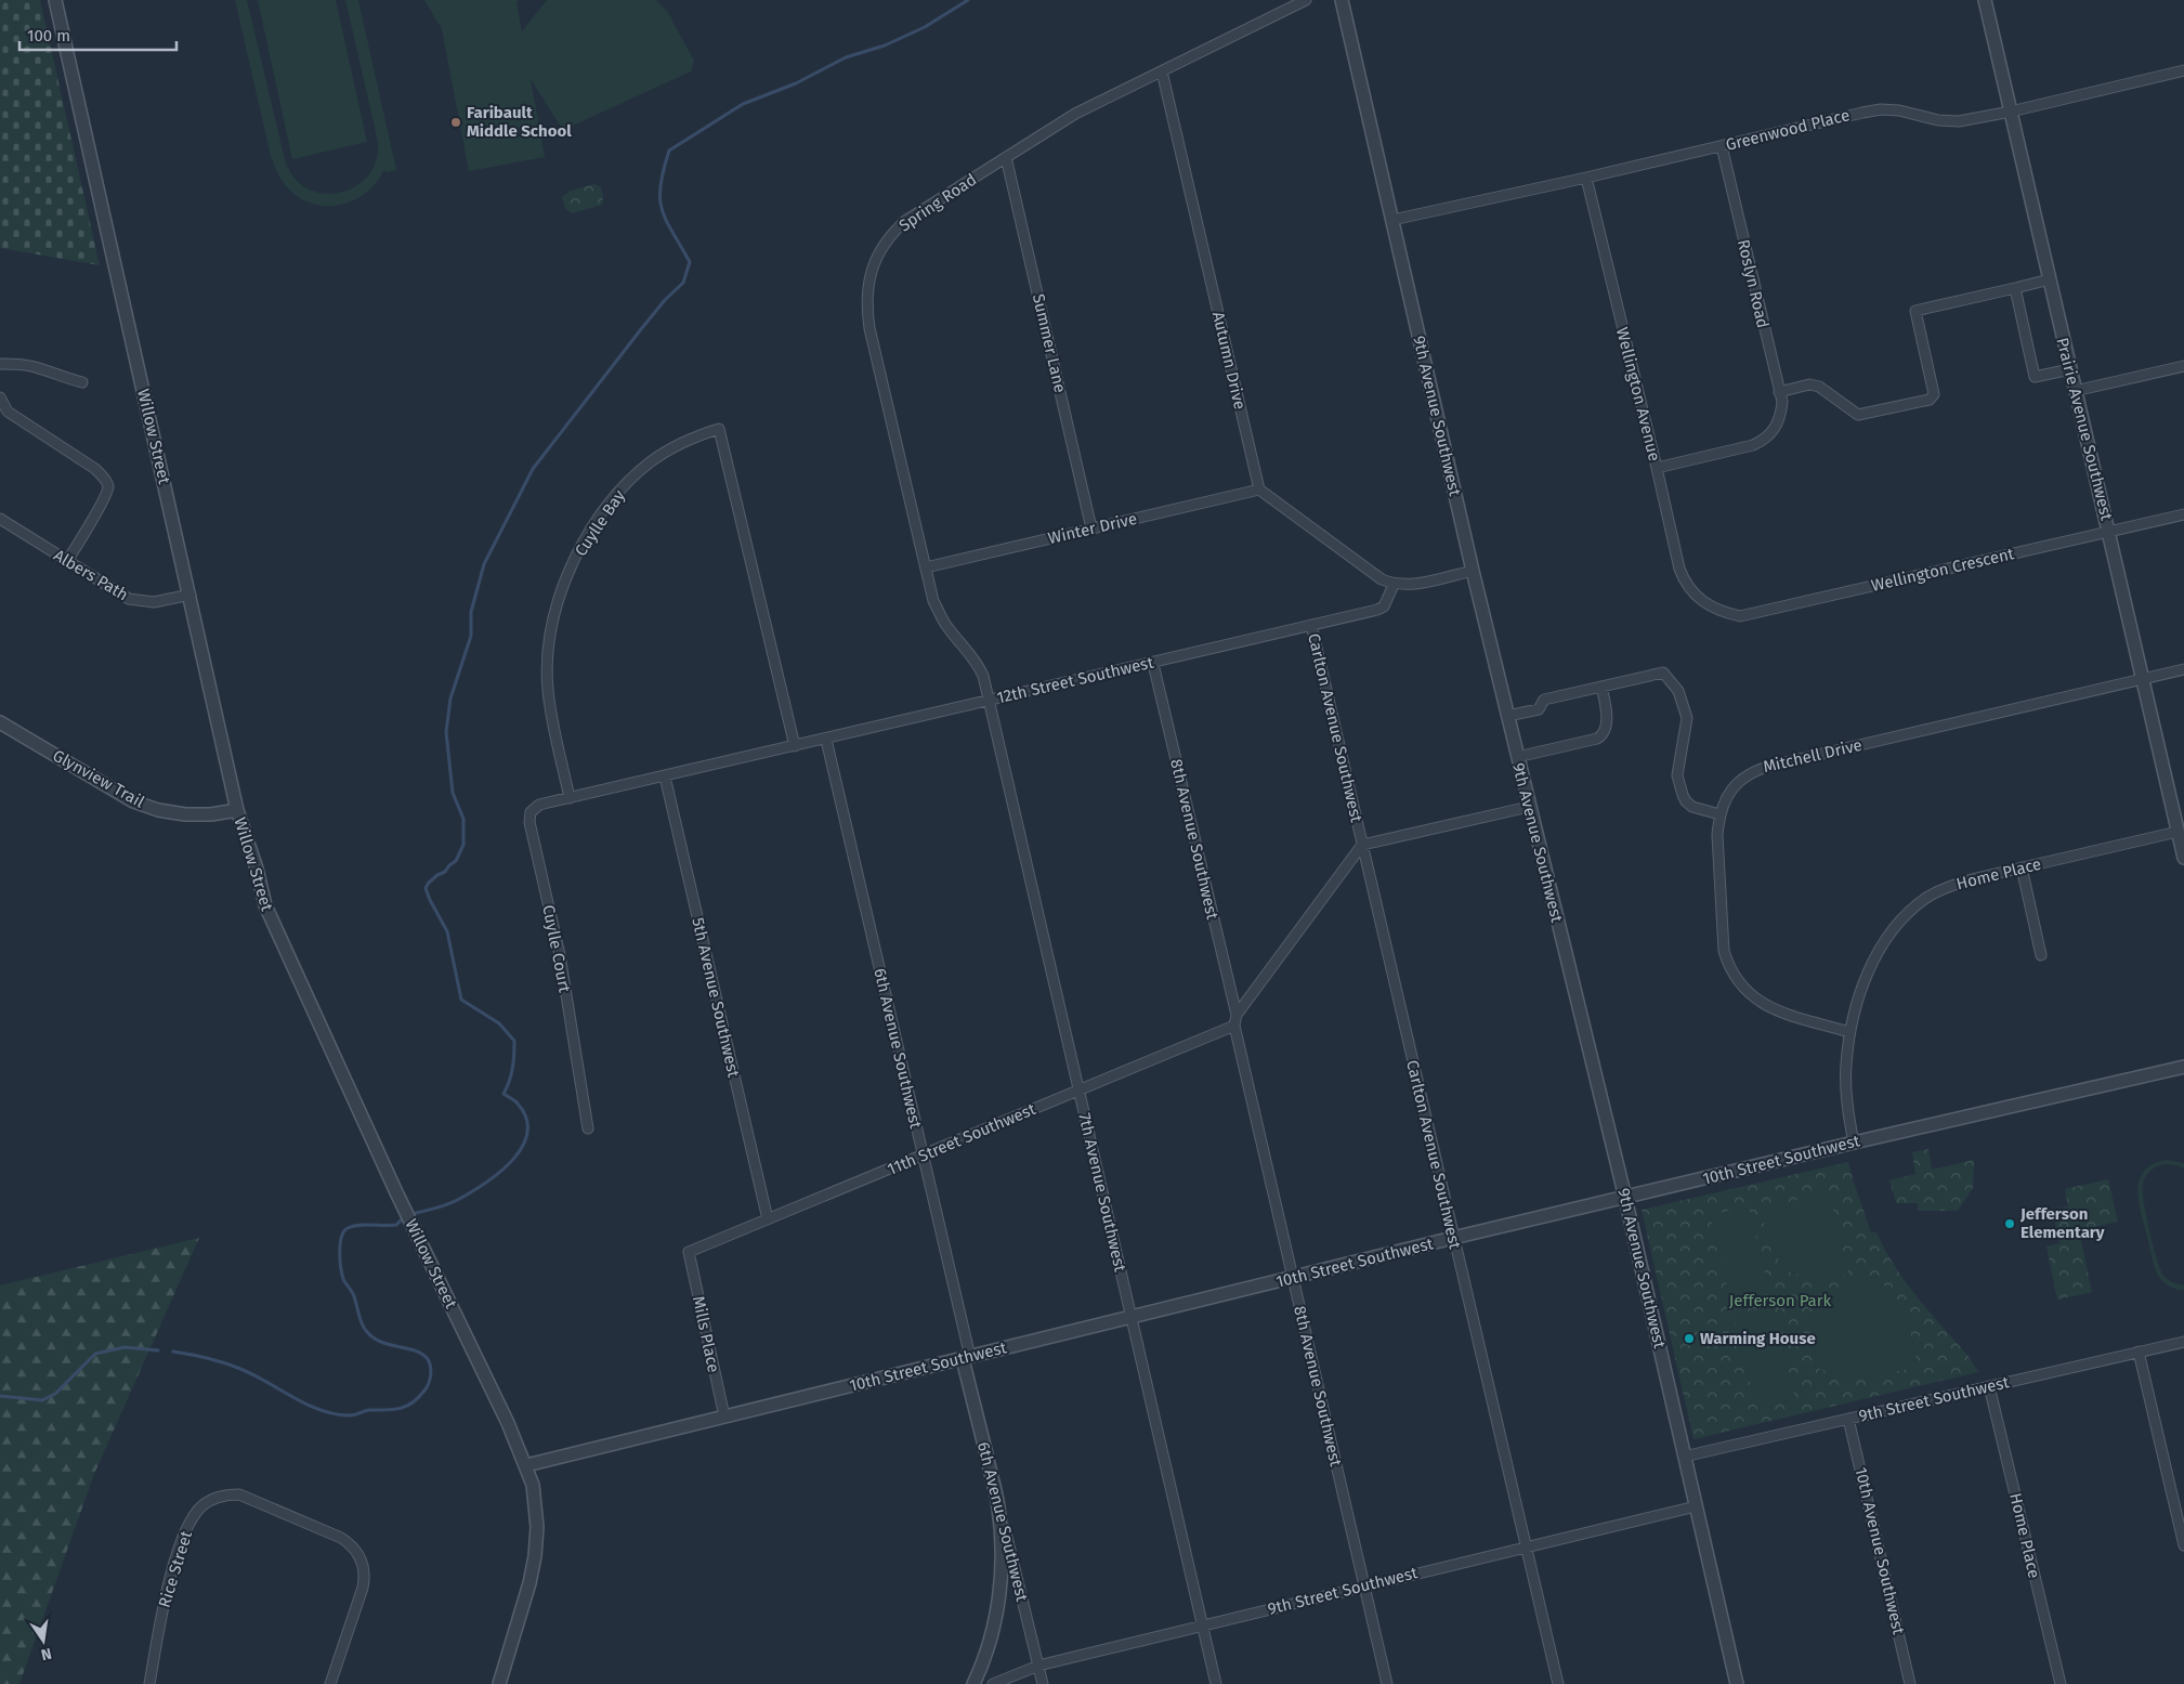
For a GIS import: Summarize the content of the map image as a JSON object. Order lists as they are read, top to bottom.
{
  "streets": {
    "street": [
      "Greenwood Place",
      "Spring Road",
      "Roslyn Road",
      "Summer Lane",
      "Autumn Drive",
      "Wellington Avenue",
      "9th Avenue Southwest",
      "Prairie Avenue Southwest",
      "Willow Street",
      "Cuylle Bay",
      "Winter Drive",
      "Wellington Crescent",
      "Albers Path",
      "12th Street Southwest",
      "Carlton Avenue Southwest",
      "Mitchell Drive",
      "Glynview Trail",
      "8th Avenue Southwest",
      "Home Place",
      "Cuylle Court",
      "5th Avenue Southwest",
      "6th Avenue Southwest",
      "11th Street Southwest",
      "10th Street Southwest",
      "7th Avenue Southwest",
      "Mills Place",
      "9th Street Southwest",
      "10th Avenue Southwest",
      "Rice Street"
    ]
  },
  "crossings": [
    ["Greenwood Place", "Roslyn Road"],
    ["Greenwood Place", "Wellington Avenue"],
    ["Greenwood Place", "9th Avenue Southwest"],
    ["Greenwood Place", "Prairie Avenue Southwest"],
    ["Spring Road", "Summer Lane"],
    ["Spring Road", "Autumn Drive"],
    ["Spring Road", "Winter Drive"],
    ["Spring Road", "12th Street Southwest"],
    ["Spring Road", "7th Avenue Southwest"],
    ["Roslyn Road", "Wellington Avenue"],
    ["Summer Lane", "Winter Drive"],
    ["Autumn Drive", "Winter Drive"],
    ["Wellington Avenue", "Wellington Crescent"],
    ["9th Avenue Southwest", "10th Street Southwest"],
    ["9th Avenue Southwest", "9th Street Southwest"],
    ["Prairie Avenue Southwest", "Wellington Crescent"],
    ["Prairie Avenue Southwest", "Mitchell Drive"],
    ["Prairie Avenue Southwest", "Home Place"],
    ["Willow Street", "Albers Path"],
    ["Willow Street", "Glynview Trail"],
    ["Willow Street", "10th Street Southwest"],
    ["Cuylle Bay", "12th Street Southwest"],
    ["Cuylle Bay", "Cuylle Court"],
    ["12th Street Southwest", "Carlton Avenue Southwest"],
    ["12th Street Southwest", "8th Avenue Southwest"],
    ["12th Street Southwest", "5th Avenue Southwest"],
    ["12th Street Southwest", "6th Avenue Southwest"],
    ["12th Street Southwest", "7th Avenue Southwest"],
    ["Carlton Avenue Southwest", "10th Street Southwest"],
    ["Carlton Avenue Southwest", "9th Street Southwest"],
    ["Mitchell Drive", "Home Place"],
    ["8th Avenue Southwest", "11th Street Southwest"],
    ["8th Avenue Southwest", "10th Street Southwest"],
    ["8th Avenue Southwest", "9th Street Southwest"],
    ["Home Place", "10th Street Southwest"],
    ["Home Place", "9th Street Southwest"],
    ["5th Avenue Southwest", "11th Street Southwest"],
    ["6th Avenue Southwest", "11th Street Southwest"],
    ["6th Avenue Southwest", "10th Street Southwest"],
    ["6th Avenue Southwest", "9th Street Southwest"],
    ["11th Street Southwest", "7th Avenue Southwest"],
    ["11th Street Southwest", "Mills Place"],
    ["10th Street Southwest", "7th Avenue Southwest"],
    ["10th Street Southwest", "Mills Place"],
    ["7th Avenue Southwest", "9th Street Southwest"],
    ["9th Street Southwest", "10th Avenue Southwest"]
  ],
  "parks": ["Jefferson Park"],
  "places": ["Faribault Middle School", "Jefferson Elementary", "Warming House"],
  "scale_bar": "100 m",
  "north": "bottom"
}
